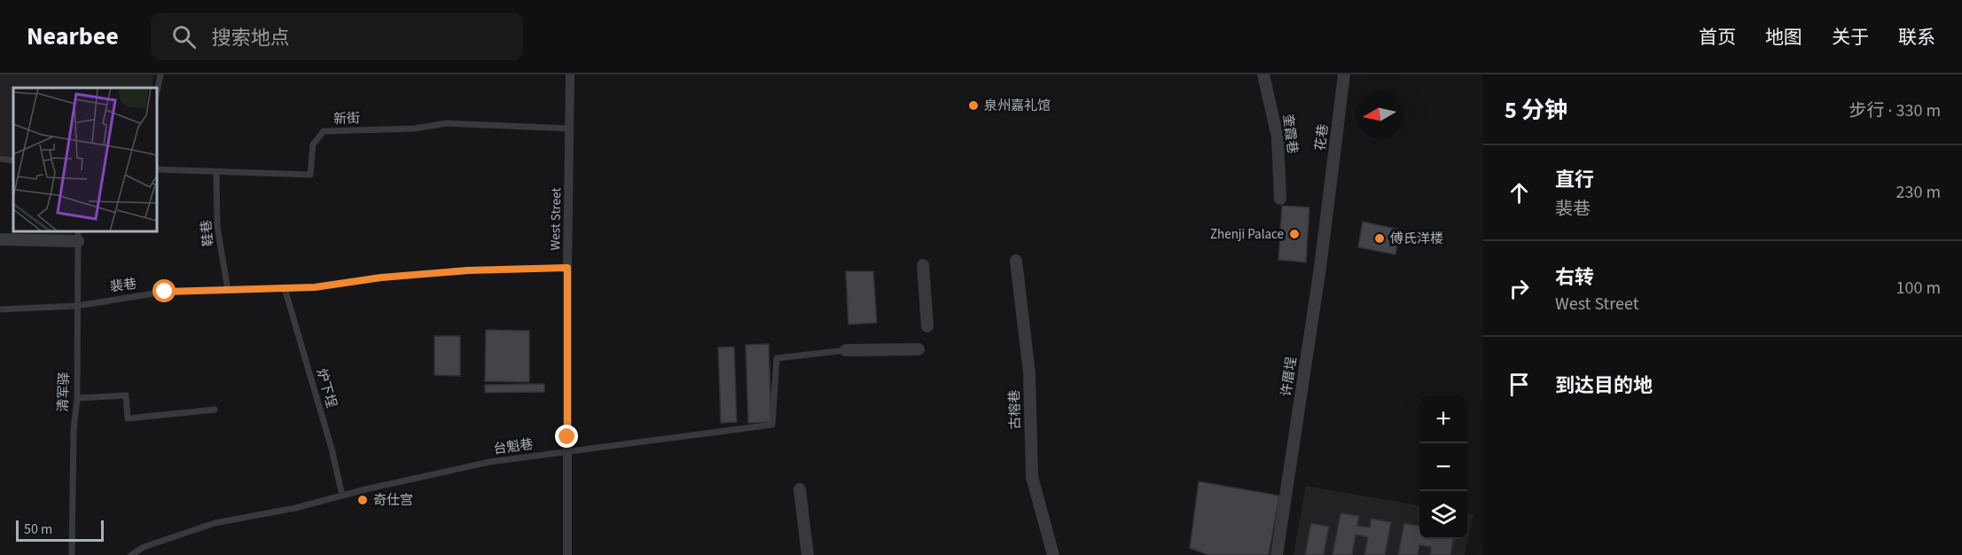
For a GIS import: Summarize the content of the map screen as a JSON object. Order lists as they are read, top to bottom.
{
  "streets": {
    "street": [
      "奎霞巷",
      "花巷",
      "West Street",
      "许厝埕",
      "古榕巷"
    ],
    "lane": [
      "新街",
      "鞋巷",
      "裴巷",
      "炉下埕",
      "清军驿",
      "台魁巷"
    ]
  },
  "crossings": [
    ["新街", "West Street"],
    ["新街", "鞋巷"],
    ["花巷", "许厝埕"],
    ["West Street", "裴巷"],
    ["West Street", "台魁巷"],
    ["鞋巷", "裴巷"],
    ["裴巷", "炉下埕"],
    ["裴巷", "清军驿"],
    ["炉下埕", "台魁巷"]
  ],
  "places": [
    "泉州嘉礼馆",
    "Zhenji Palace",
    "傅氏洋楼",
    "奇仕宫"
  ],
  "scale_bar": "50 m",
  "north": "left",
  "page": {
    "header": "Nearbee",
    "search": "搜索地点",
    "nav": [
      "首页",
      "地图",
      "关于",
      "联系"
    ],
    "heading": ["5 分钟", "步行 · 330 m"],
    "list": [
      ["直行", "裴巷", "230 m"],
      ["右转", "West Street", "100 m"],
      "到达目的地"
    ],
    "map_buttons": ["+", "−"],
    "scale": "50 m"
  }
}
